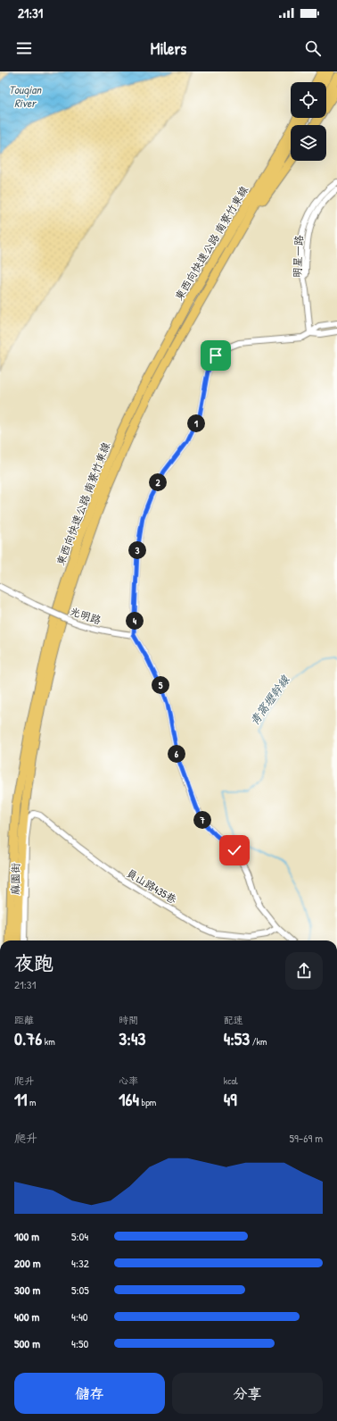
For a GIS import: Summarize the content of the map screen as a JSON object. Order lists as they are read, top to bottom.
{
  "streets": {
    "highway": ["東西向快速公路 南寮竹東線"],
    "street": [
      "明星一路",
      "光明路",
      "麻園街",
      "員山路435巷"
    ]
  },
  "crossings": [
    ["麻園街", "員山路435巷"]
  ],
  "water": ["Touqian River", "青窩壢幹線"],
  "page": {
    "status": "21:31",
    "header": "Milers",
    "pins": [
      "1",
      "2",
      "3",
      "4",
      "5",
      "6",
      "7"
    ],
    "heading": ["夜跑", "21:31"],
    "stats": [
      ["距離", "0.76 km"],
      ["時間", "3:43"],
      ["配速", "4:53 /km"],
      ["爬升", "11 m"],
      ["心率", "164 bpm"],
      ["kcal", "49"]
    ],
    "chart": ["爬升", "59–69 m"],
    "list": [
      {
        "name": "100 m",
        "note": "5:04"
      },
      {
        "name": "200 m",
        "note": "4:32"
      },
      {
        "name": "300 m",
        "note": "5:05"
      },
      {
        "name": "400 m",
        "note": "4:40"
      },
      {
        "name": "500 m",
        "note": "4:50"
      }
    ],
    "buttons": ["儲存", "分享"]
  }
}
